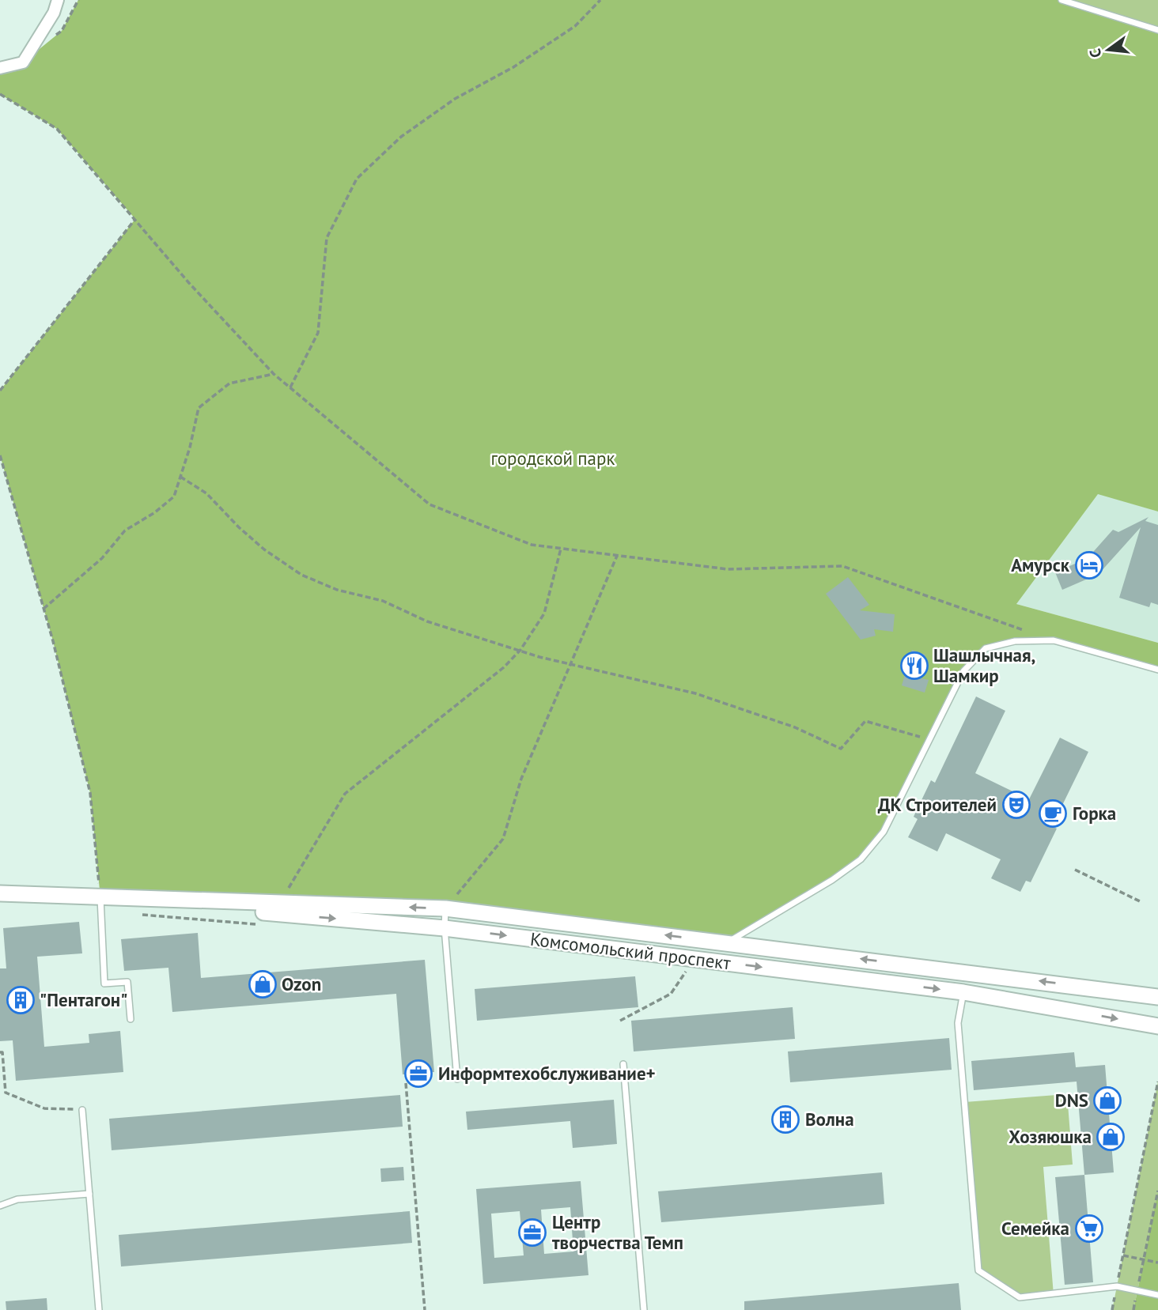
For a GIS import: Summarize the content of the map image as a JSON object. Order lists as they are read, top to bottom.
{
  "streets": {
    "street": ["Комсомольский проспект"]
  },
  "parks": ["городской парк"],
  "places": {
    "hotel": ["Амурск"],
    "restaurant": ["Шашлычная, Шамкир"],
    "theatre": ["ДК Строителей"],
    "cafe": ["Горка"],
    "shop": ["Ozon", "DNS", "Хозяюшка"],
    "building": ["\"Пентагон\"", "Волна"],
    "office": ["Информтехобслуживание+", "Центр творчества Темп"],
    "supermarket": ["Семейка"]
  },
  "north": "left"
}
